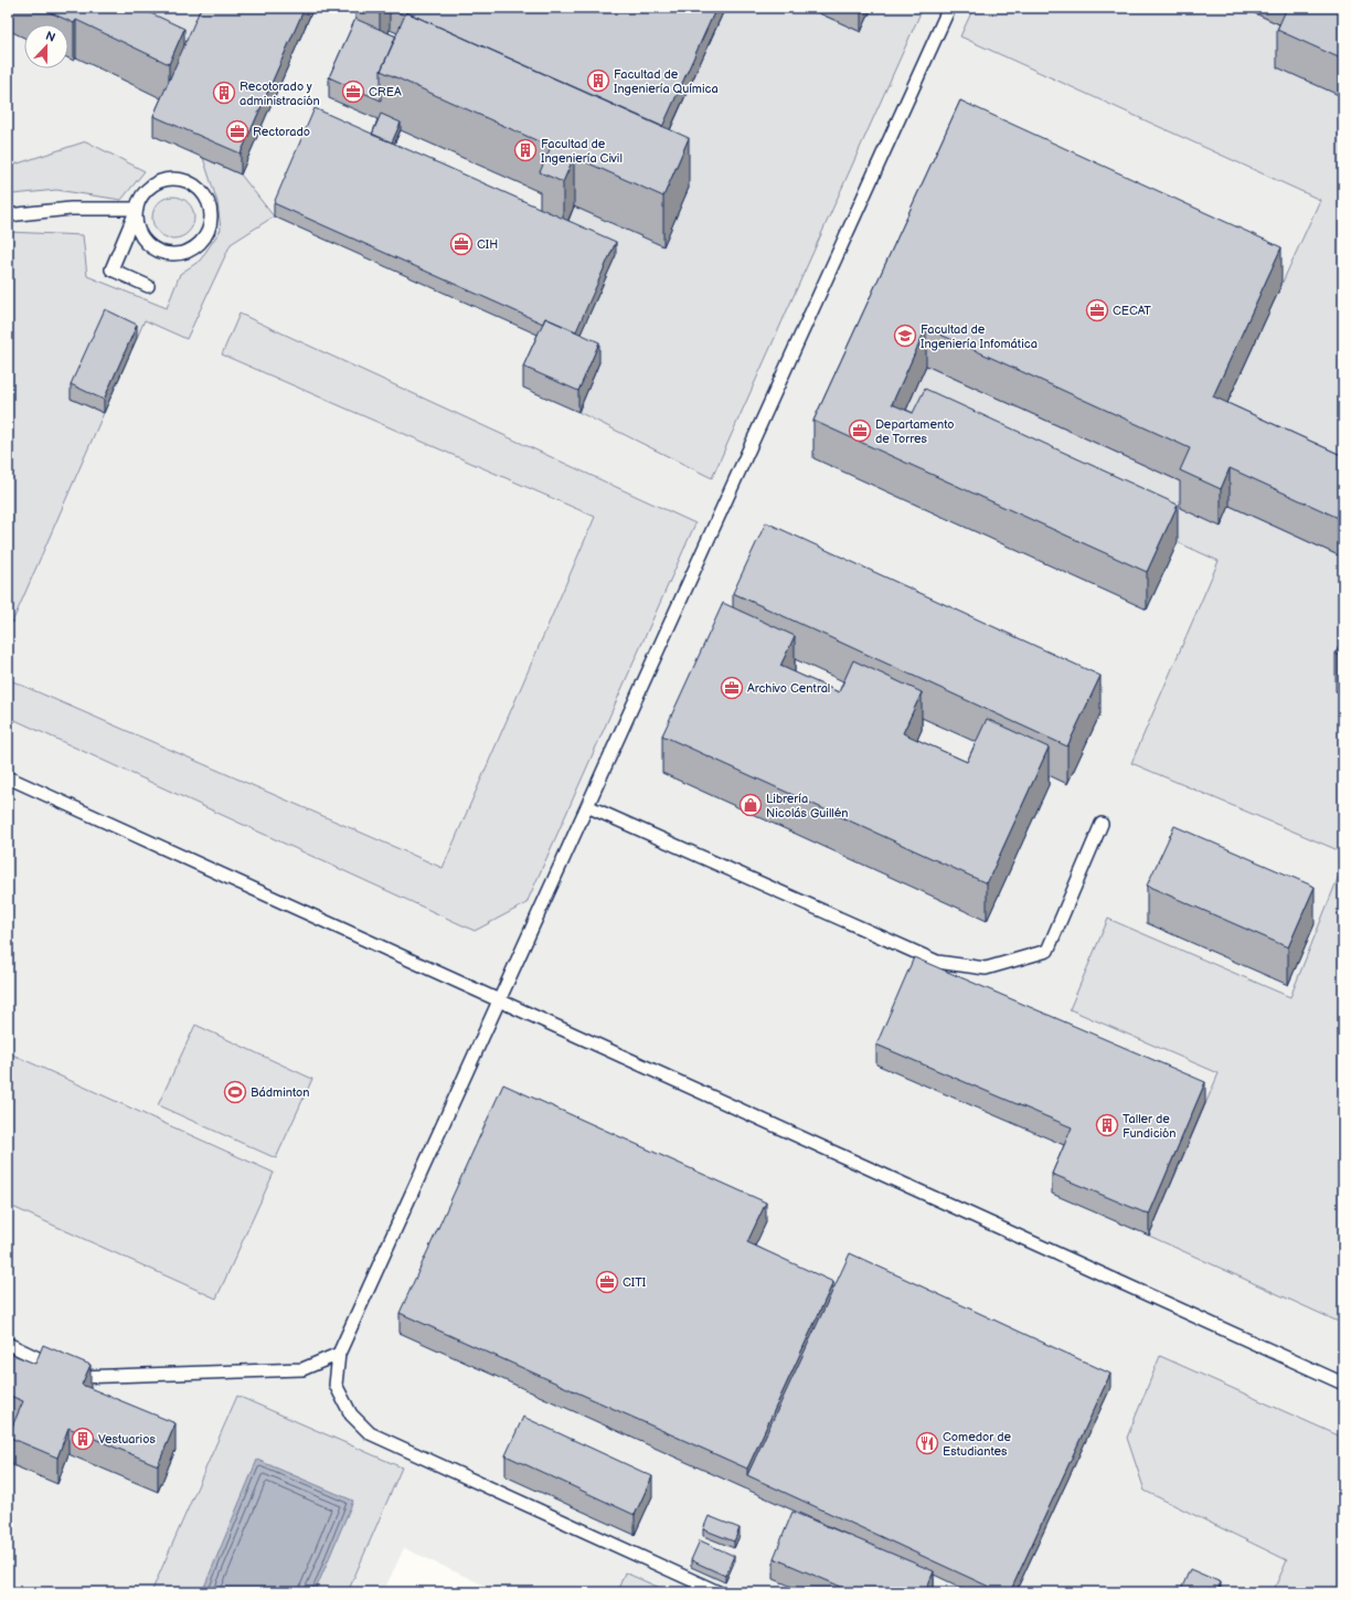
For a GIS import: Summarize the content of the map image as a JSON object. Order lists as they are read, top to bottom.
{
  "places": {
    "building": [
      "Facultad de Ingeniería Química",
      "Recotorado y administración",
      "Facultad de Ingeniería Civil",
      "Taller de Fundición",
      "Vestuarios"
    ],
    "office": [
      "CREA",
      "Rectorado",
      "CIH",
      "CECAT",
      "Departamento de Torres",
      "Archivo Central",
      "CITI"
    ],
    "school or university": ["Facultad de Ingeniería Infomática"],
    "shop": ["Librería Nicolás Guillén"],
    "sports": ["Bádminton"],
    "restaurant": ["Comedor de Estudiantes"]
  },
  "north": "top"
}
